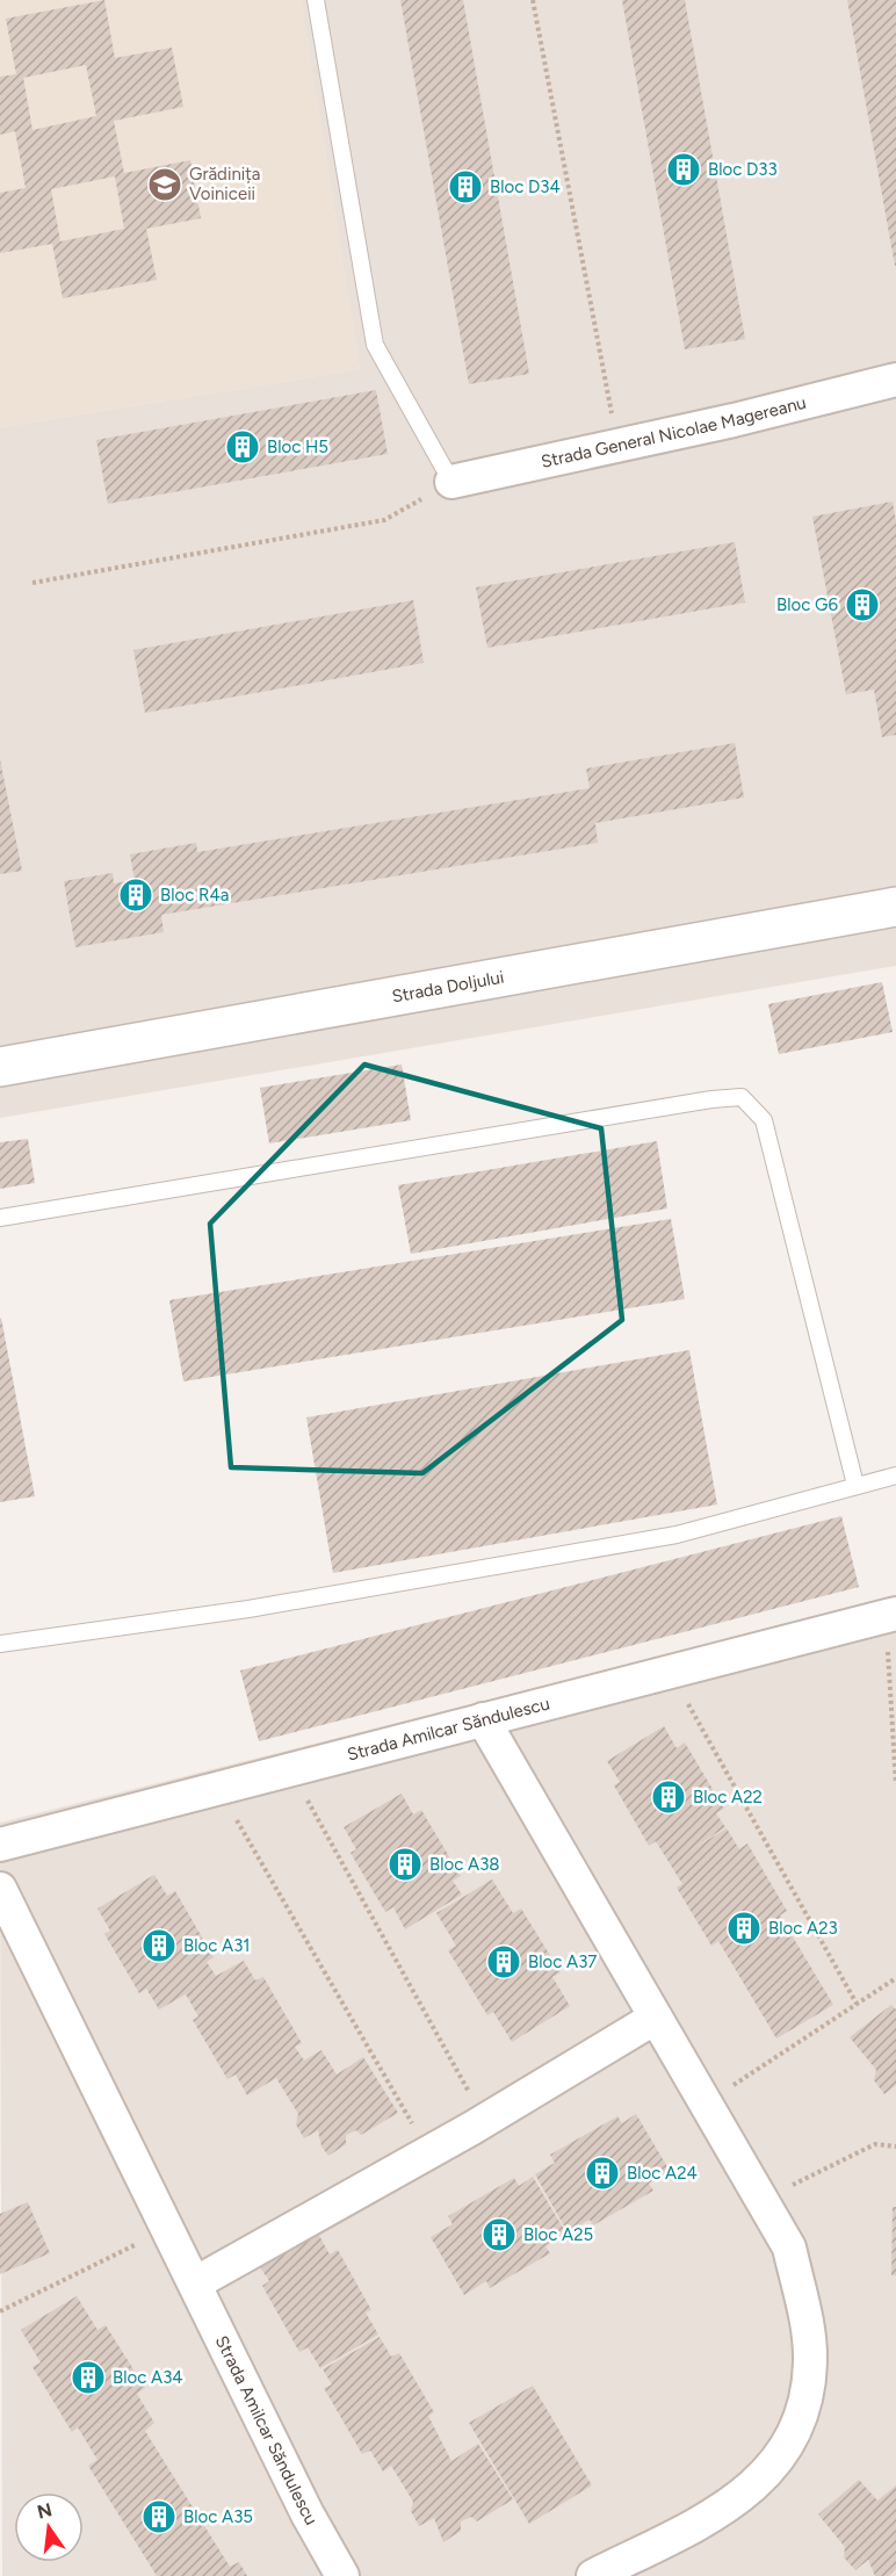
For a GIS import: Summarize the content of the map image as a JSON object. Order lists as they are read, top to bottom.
{
  "streets": {
    "street": ["Strada General Nicolae Magereanu", "Strada Doljului", "Strada Amilcar Săndulescu"]
  },
  "places": {
    "building": [
      "Bloc D33",
      "Bloc D34",
      "Bloc H5",
      "Bloc G6",
      "Bloc R4a",
      "Bloc A22",
      "Bloc A38",
      "Bloc A23",
      "Bloc A31",
      "Bloc A37",
      "Bloc A24",
      "Bloc A25",
      "Bloc A34",
      "Bloc A35"
    ],
    "school or university": ["Grădinița Voiniceii"]
  },
  "north": "top"
}
